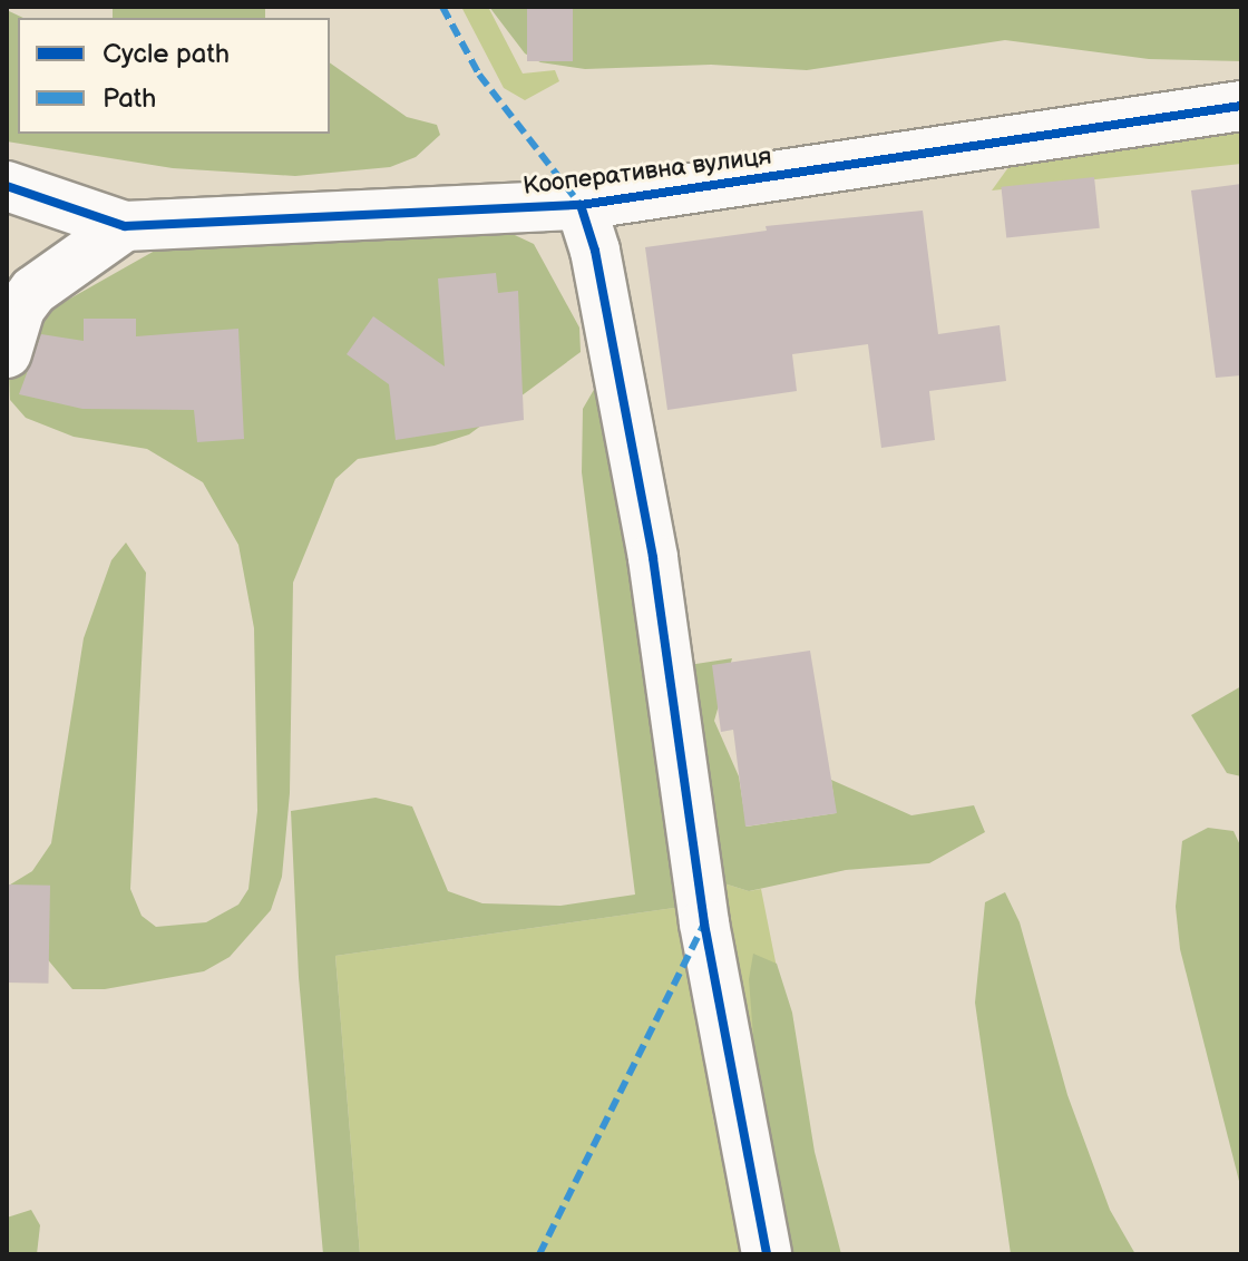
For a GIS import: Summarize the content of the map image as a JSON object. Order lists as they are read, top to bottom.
{
  "streets": {
    "street": ["Кооперативна вулиця"]
  },
  "legend": ["Cycle path", "Path"]
}
